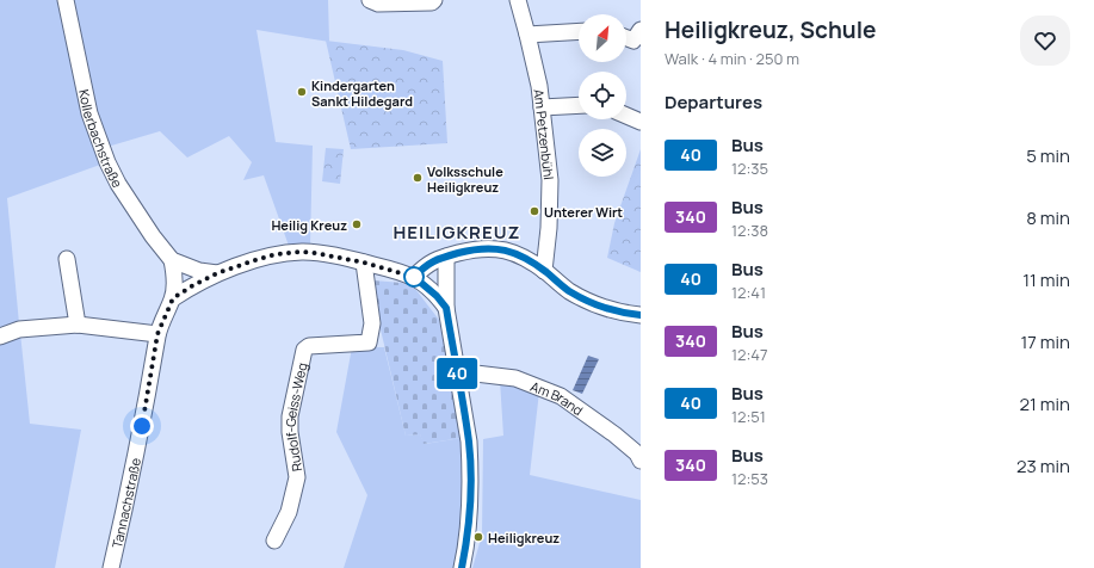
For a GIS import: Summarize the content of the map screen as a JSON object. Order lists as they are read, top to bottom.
{
  "streets": {
    "street": [
      "Am Petzenbühl",
      "Kollerbachstraße",
      "Am Brand",
      "Rudolf-Geiss-Weg",
      "Tannachstraße"
    ]
  },
  "crossings": [
    ["Kollerbachstraße", "Tannachstraße"]
  ],
  "districts": ["HEILIGKREUZ"],
  "places": [
    "Kindergarten Sankt Hildegard",
    "Volksschule Heiligkreuz",
    "Unterer Wirt",
    "Heilig Kreuz",
    "Heiligkreuz"
  ],
  "lines": ["bus line 40"],
  "north": "top right",
  "page": {
    "on_map": "40",
    "heading": [
      ["Heiligkreuz, Schule", "Walk · 4 min · 250 m"],
      "Departures"
    ],
    "list": [
      {
        "mark": "40",
        "name": "Bus",
        "note": "12:35",
        "value": "5 min"
      },
      {
        "mark": "340",
        "name": "Bus",
        "note": "12:38",
        "value": "8 min"
      },
      {
        "mark": "40",
        "name": "Bus",
        "note": "12:41",
        "value": "11 min"
      },
      {
        "mark": "340",
        "name": "Bus",
        "note": "12:47",
        "value": "17 min"
      },
      {
        "mark": "40",
        "name": "Bus",
        "note": "12:51",
        "value": "21 min"
      },
      {
        "mark": "340",
        "name": "Bus",
        "note": "12:53",
        "value": "23 min"
      }
    ]
  }
}
